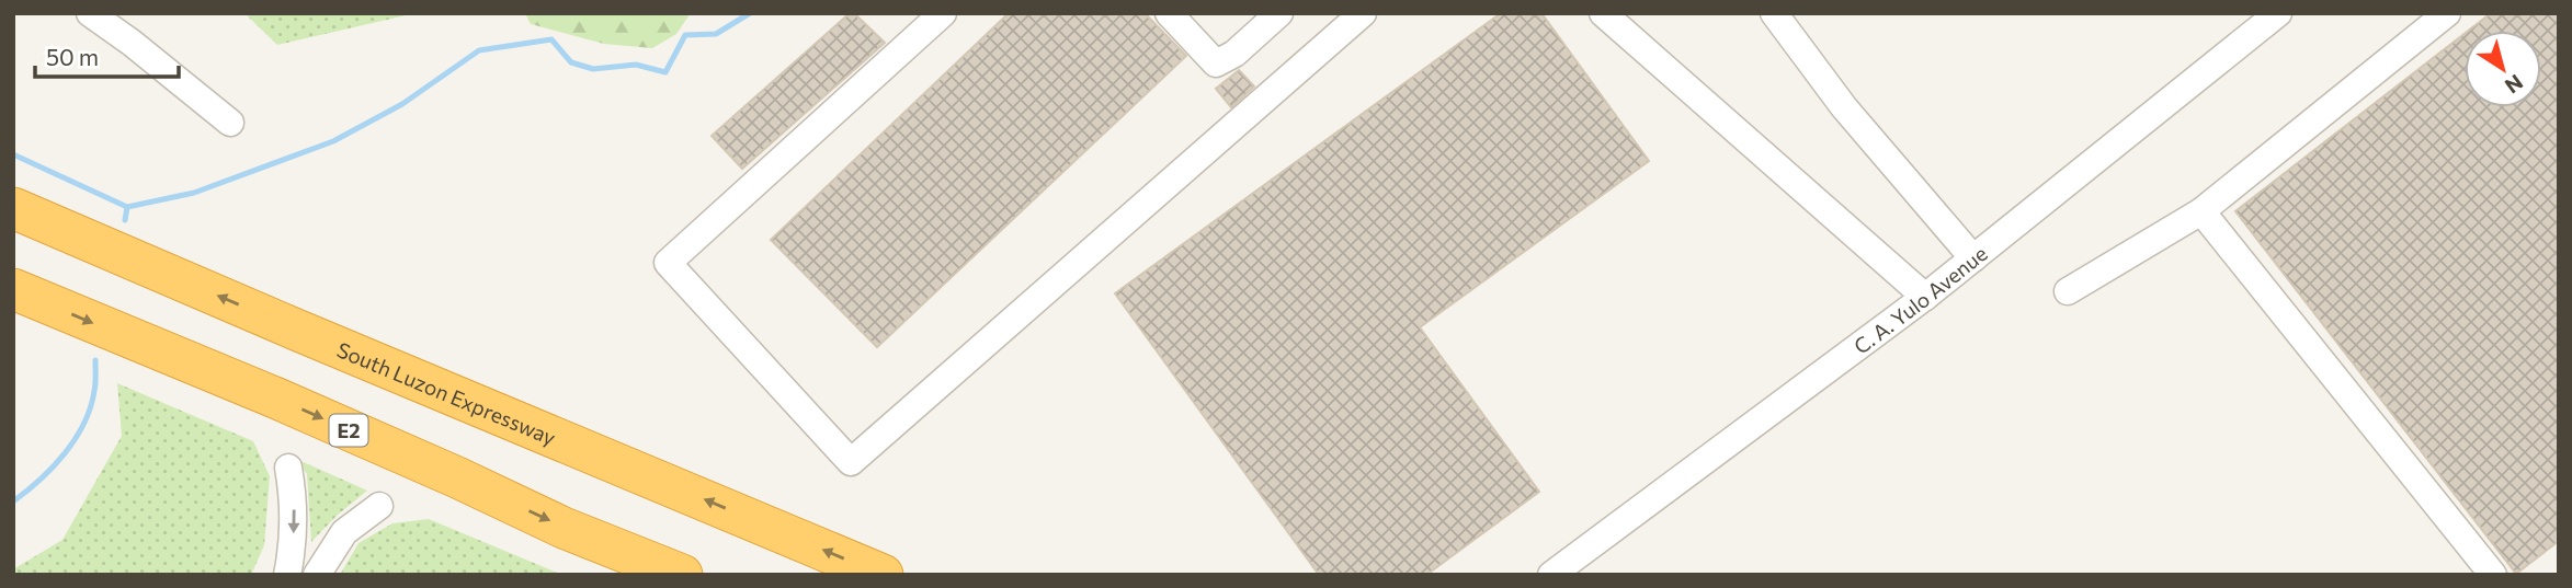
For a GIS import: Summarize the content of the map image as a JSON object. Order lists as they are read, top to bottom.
{
  "streets": {
    "highway": ["South Luzon Expressway", "E2"],
    "street": ["C. A. Yulo Avenue"]
  },
  "scale_bar": "50 m",
  "north": "bottom right"
}
